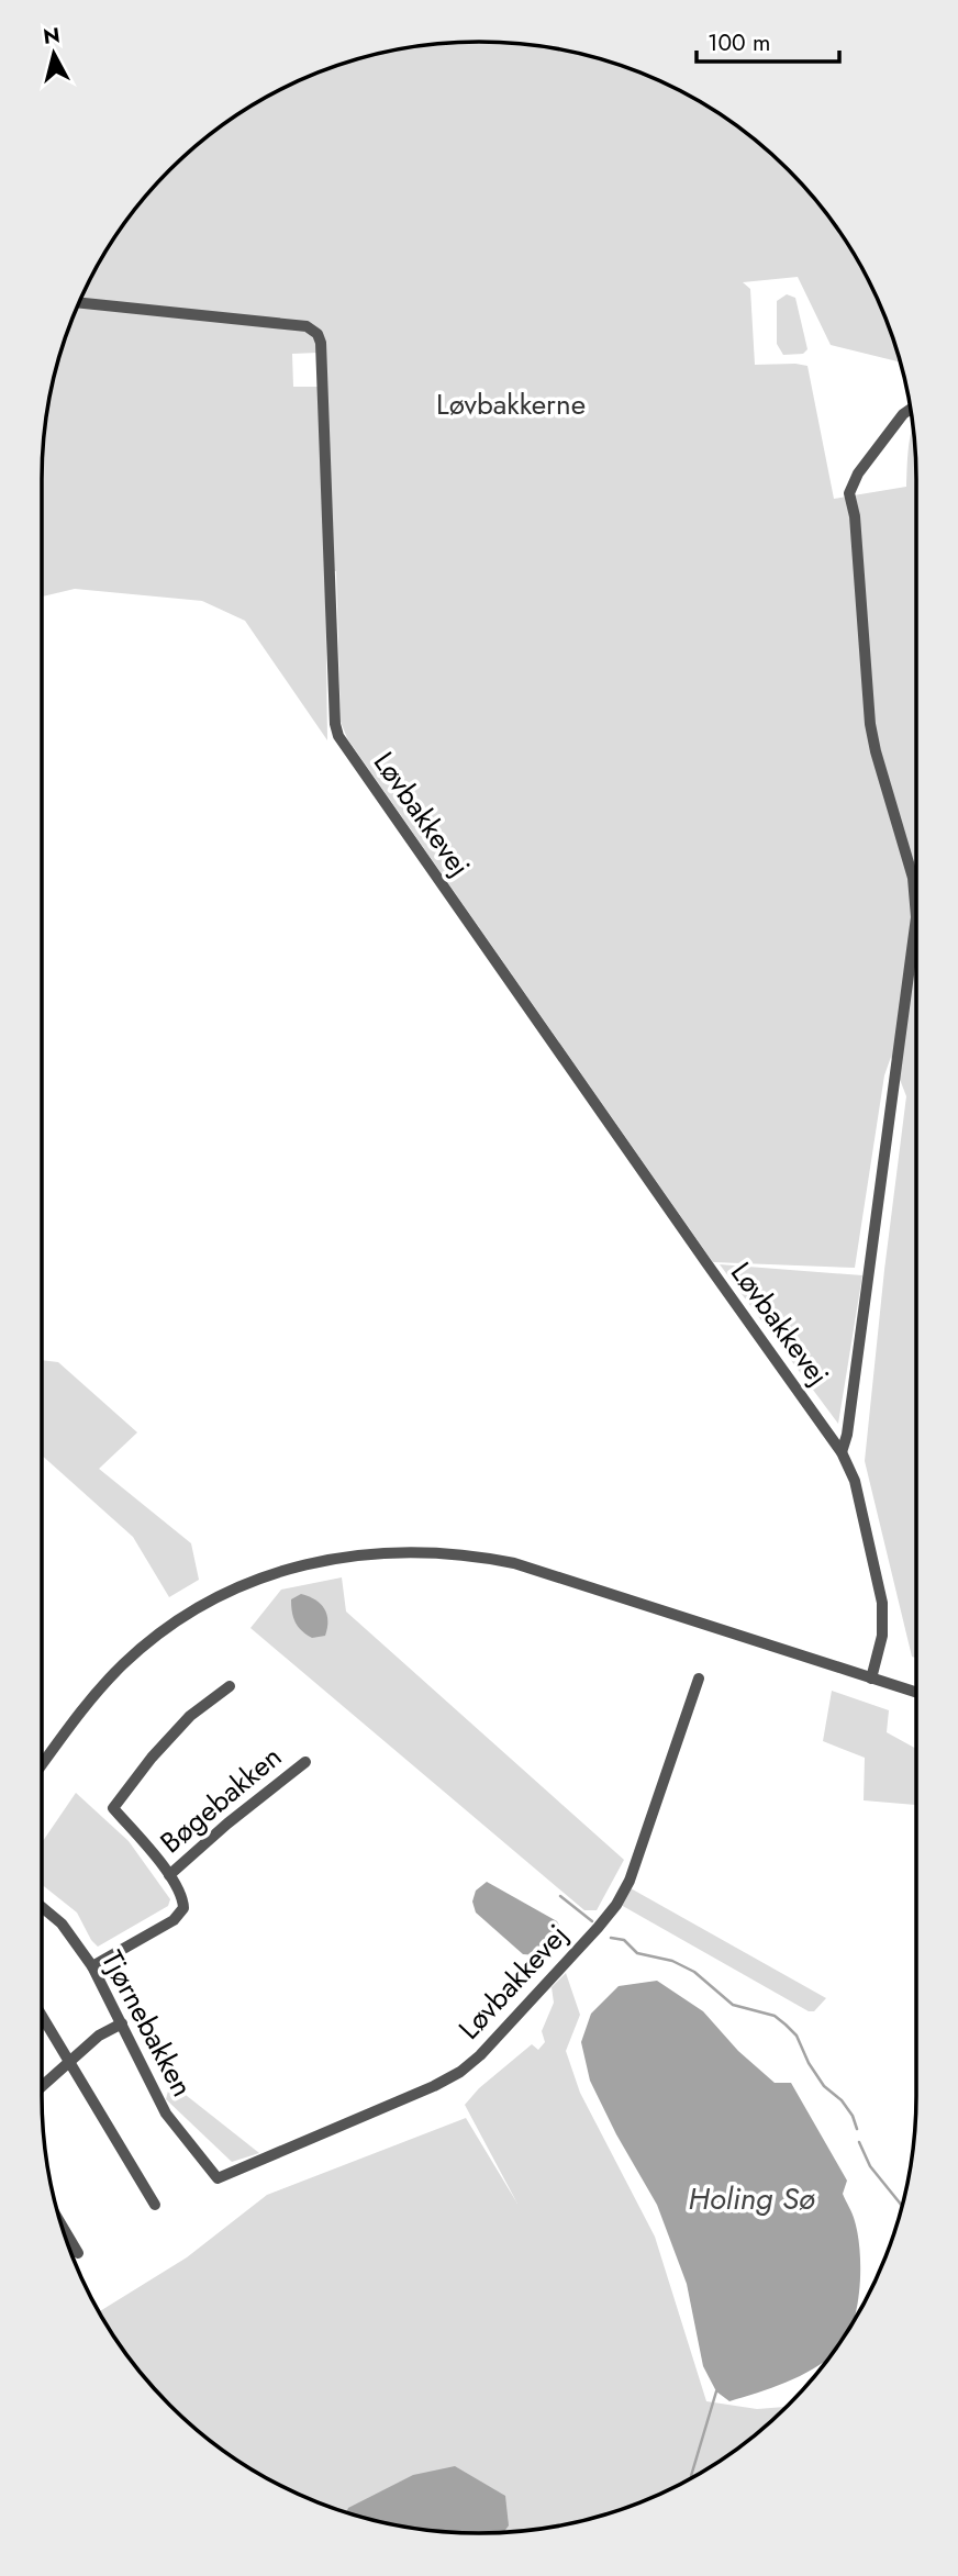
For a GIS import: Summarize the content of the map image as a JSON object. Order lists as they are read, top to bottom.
{
  "streets": {
    "street": ["Løvbakkevej", "Bøgebakken", "Tjørnebakken"]
  },
  "crossings": [
    ["Løvbakkevej", "Tjørnebakken"],
    ["Bøgebakken", "Tjørnebakken"]
  ],
  "water": ["Holing Sø"],
  "parks": ["Løvbakkerne"],
  "scale_bar": "100 m",
  "north": "top"
}
